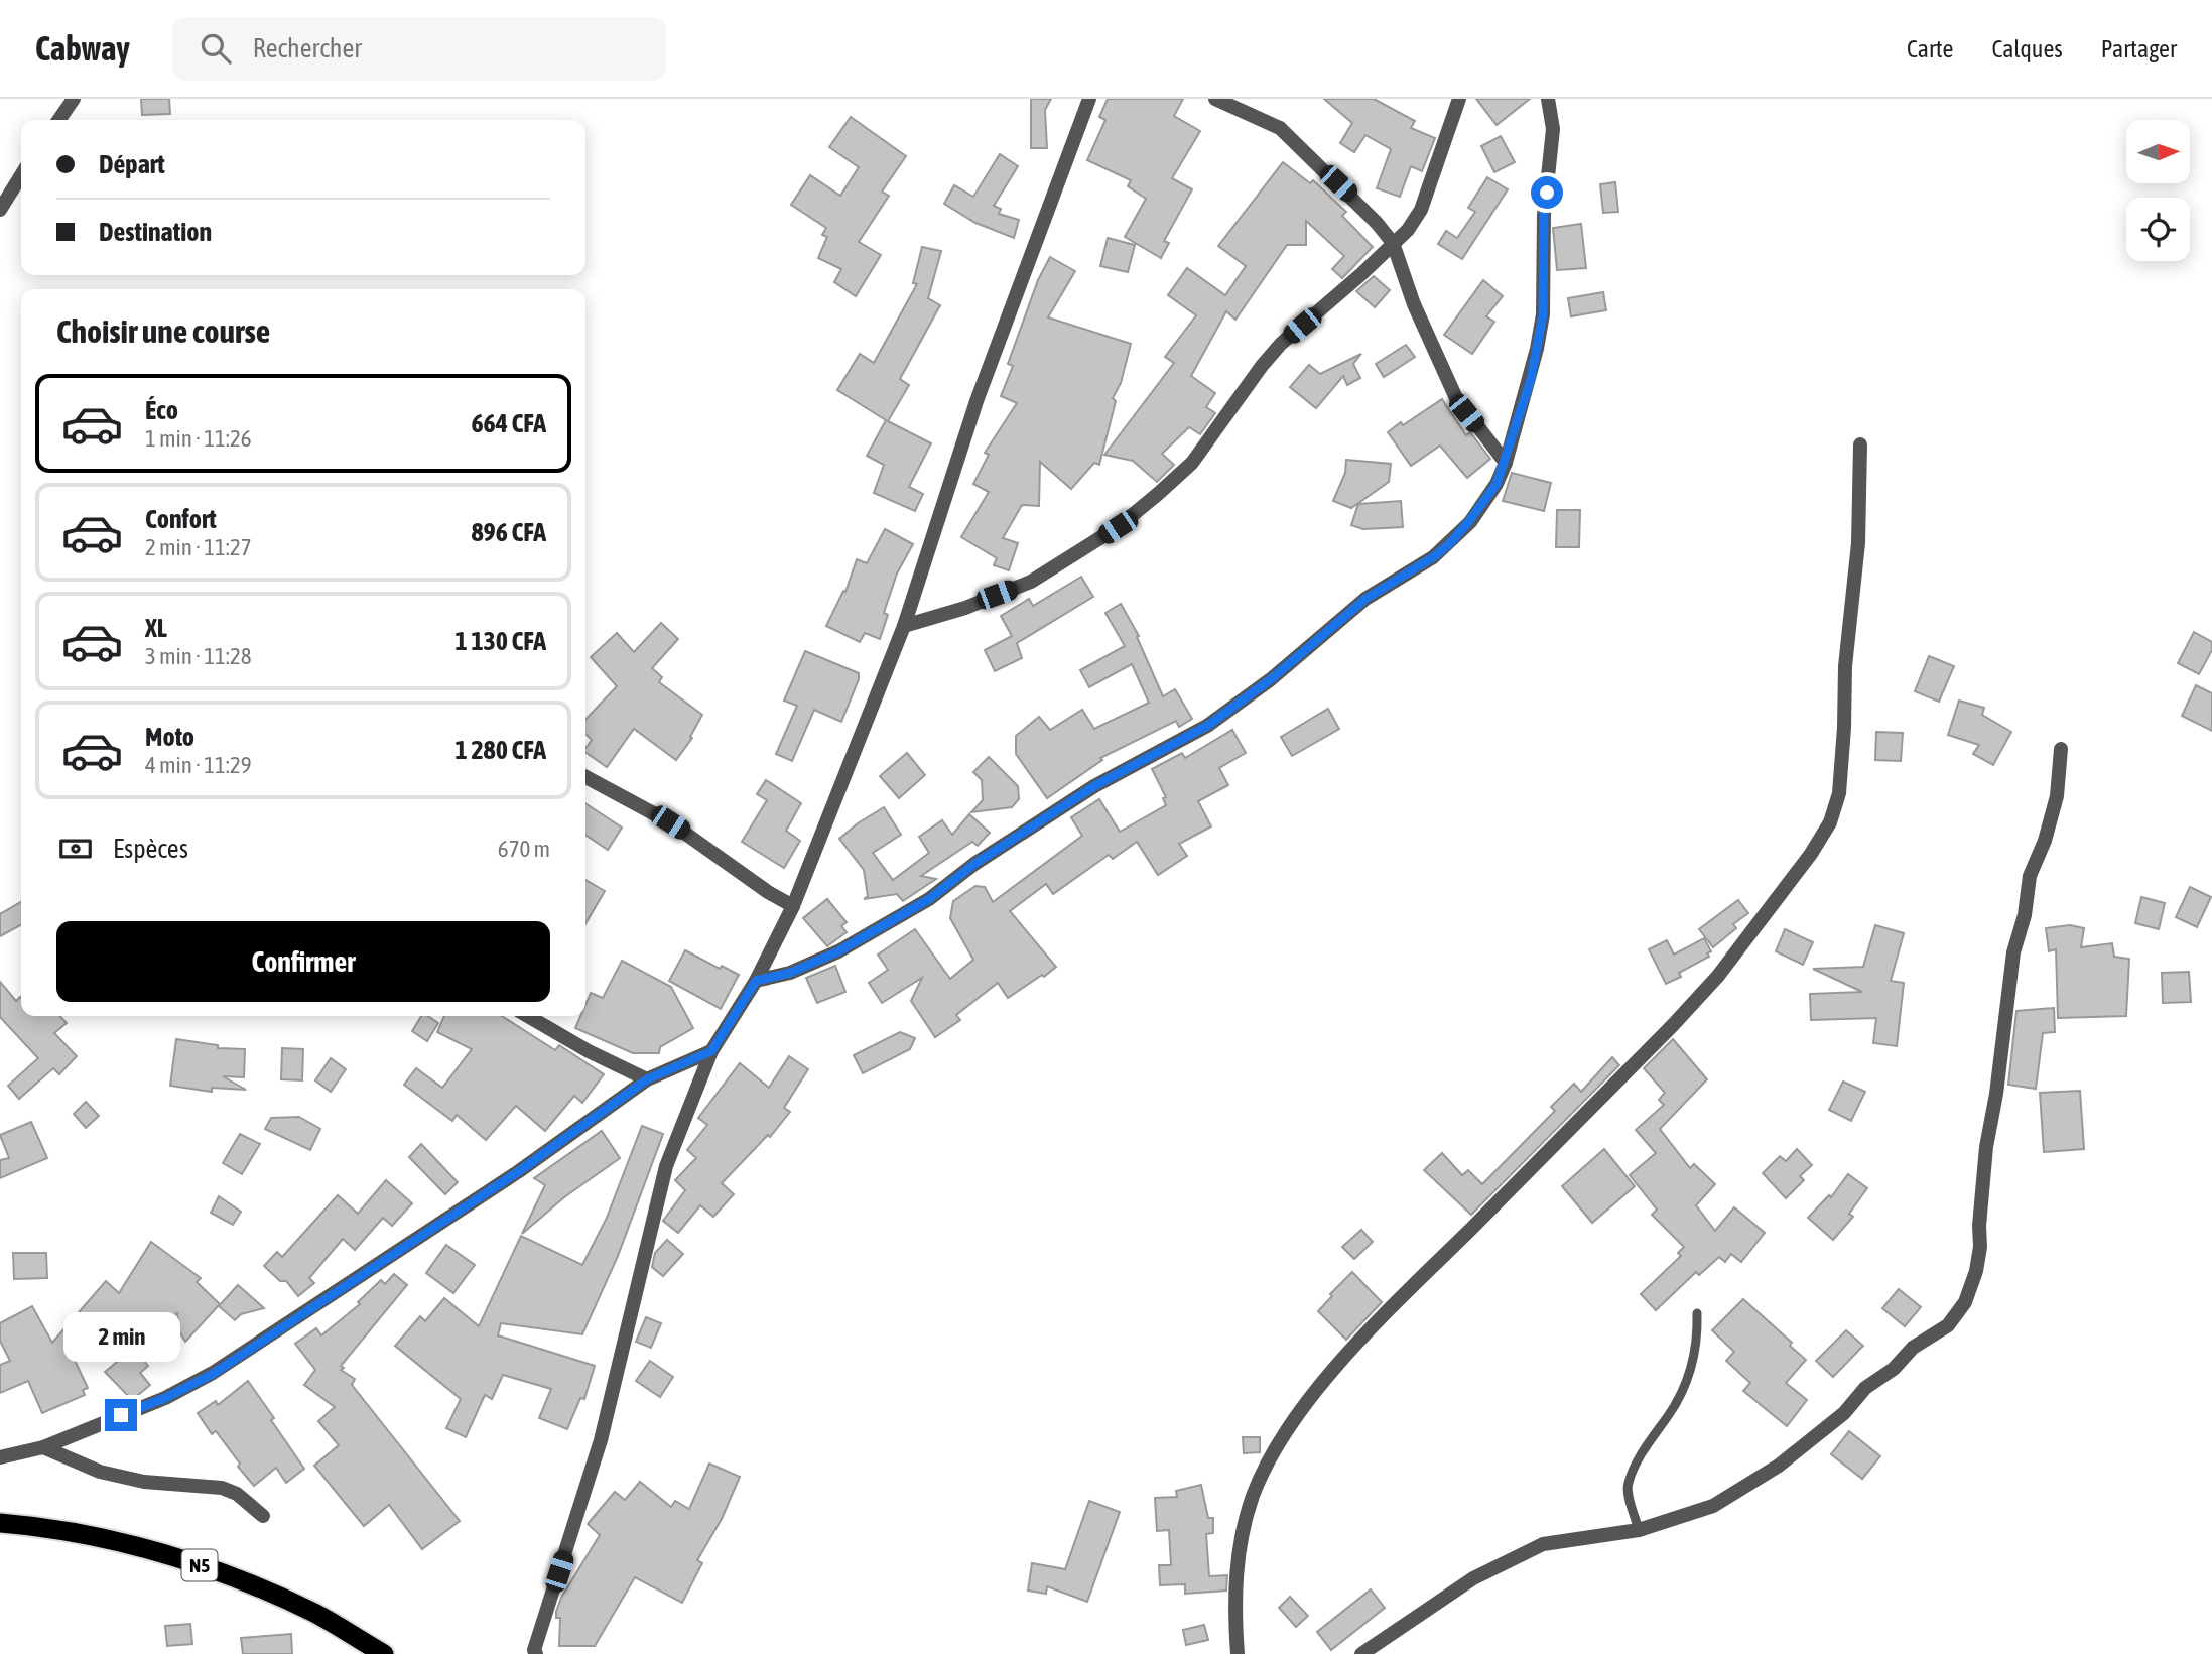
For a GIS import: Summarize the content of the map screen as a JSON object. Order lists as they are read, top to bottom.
{
  "streets": {
    "highway": ["N5"]
  },
  "north": "right",
  "page": {
    "header": "Cabway",
    "search": "Rechercher",
    "nav": ["Carte", "Calques", "Partager"],
    "banner": ["Départ", "Destination"],
    "heading": "Choisir une course",
    "list": [
      {
        "name": "Éco",
        "note": "1 min · 11:26",
        "value": "664 CFA"
      },
      {
        "name": "Confort",
        "note": "2 min · 11:27",
        "value": "896 CFA"
      },
      {
        "name": "XL",
        "note": "3 min · 11:28",
        "value": "1 130 CFA"
      },
      {
        "name": "Moto",
        "note": "4 min · 11:29",
        "value": "1 280 CFA"
      }
    ],
    "pay": ["Espèces", "670 m"],
    "buttons": "Confirmer",
    "bubble": "2 min"
  }
}
